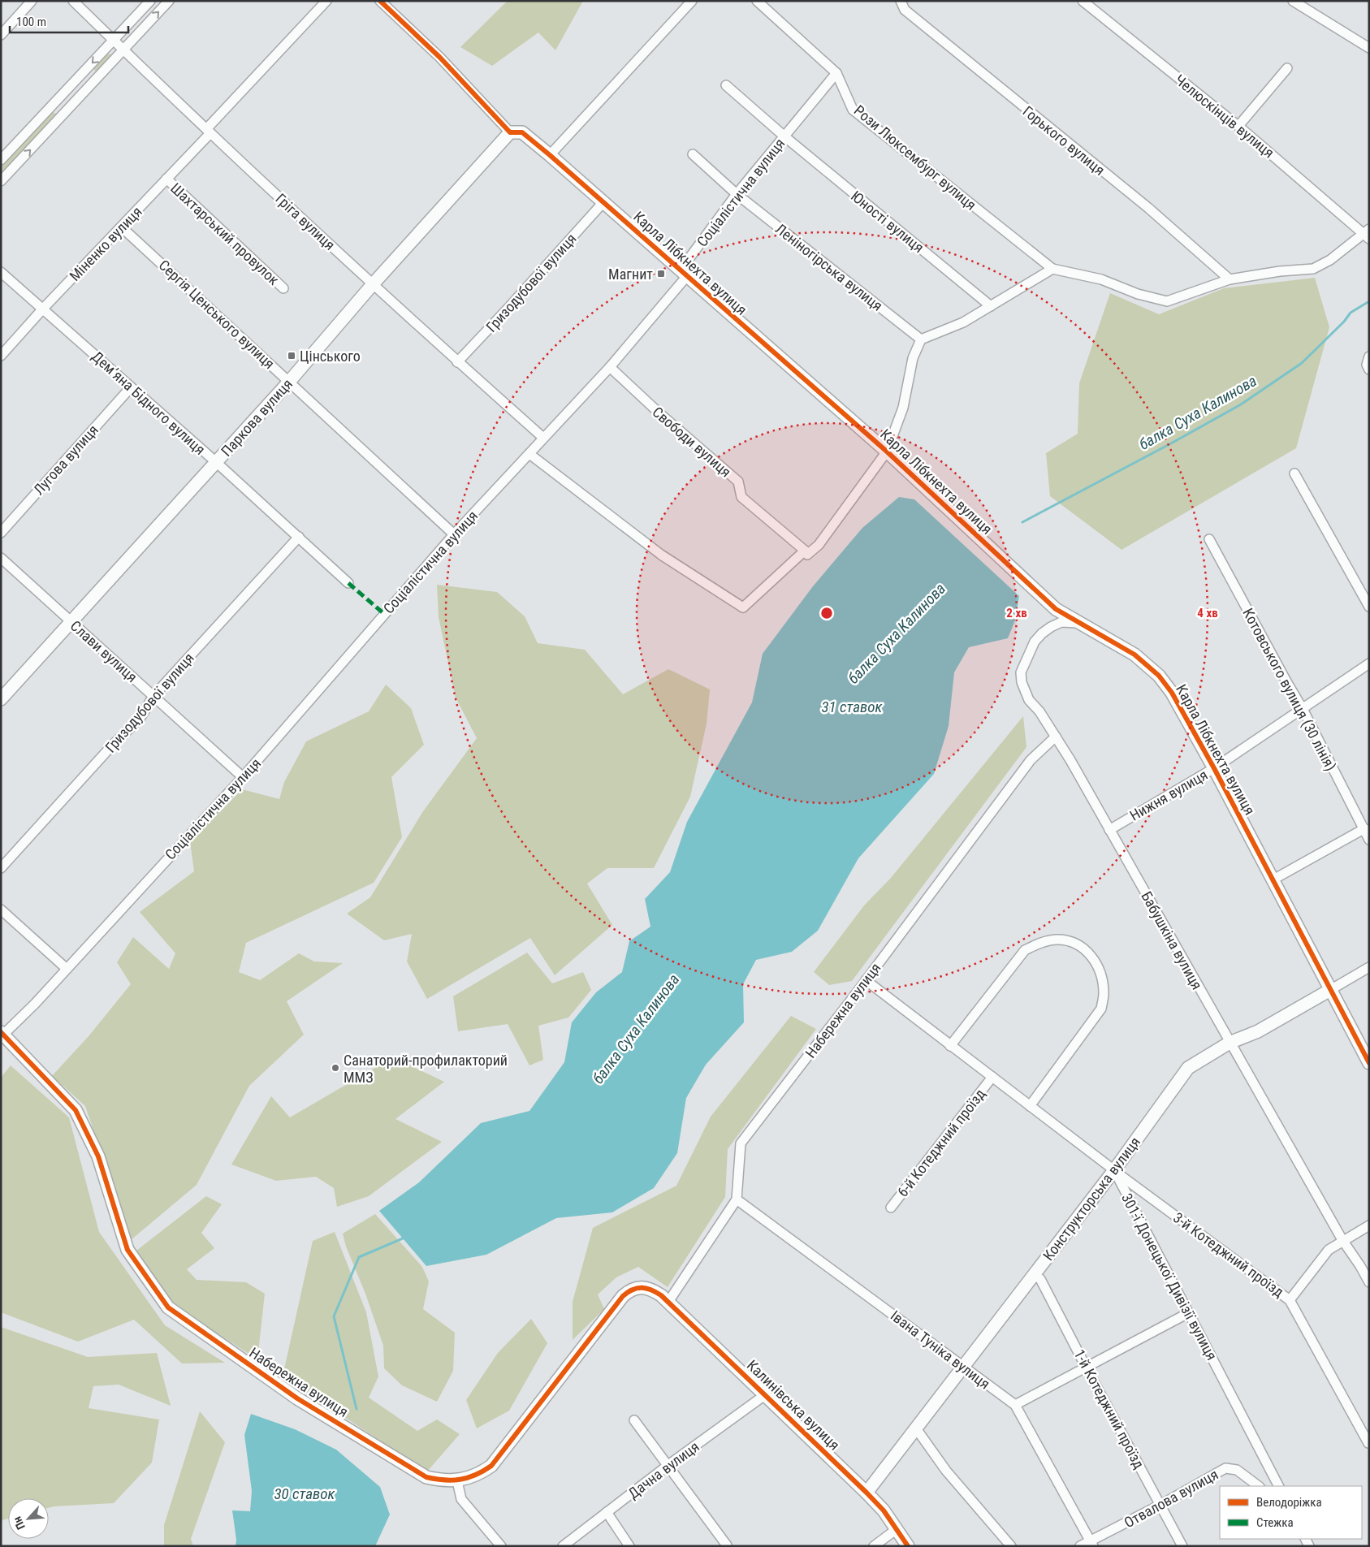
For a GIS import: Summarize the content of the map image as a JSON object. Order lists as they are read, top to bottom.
{
  "streets": {
    "street": [
      "Челюскінців вулиця",
      "Горького вулиця",
      "Рози Люксембург вулиця",
      "Соціалістична вулиця",
      "Гріга вулиця",
      "Юності вулиця",
      "Шахтарський провулок",
      "Міненко вулиця",
      "Карла Лібкнехта вулиця",
      "Леніногірська вулиця",
      "Гризодубової вулиця",
      "Сергія Ценського вулиця",
      "Дем’яна Бідного вулиця",
      "Паркова вулиця",
      "Свободи вулиця",
      "Лугова вулиця",
      "Слави вулиця",
      "Котовського вулиця (30 лiнiя)",
      "Нижня вулиця",
      "Бабушкіна вулиця",
      "Набережна вулиця",
      "6-й Котеджний проїзд",
      "Конструкторська вулиця",
      "3-й Котеджний проїзд",
      "301-ї Донецької Дивізії вулиця",
      "Івана Туніка вулиця",
      "Калинівська вулиця",
      "1-й Котеджний проїзд",
      "Дачна вулиця",
      "Отвалова вулиця"
    ]
  },
  "crossings": [
    ["Рози Люксембург вулиця", "Соціалістична вулиця"],
    ["Соціалістична вулиця", "Гріга вулиця"],
    ["Соціалістична вулиця", "Юності вулиця"],
    ["Соціалістична вулиця", "Карла Лібкнехта вулиця"],
    ["Соціалістична вулиця", "Леніногірська вулиця"],
    ["Соціалістична вулиця", "Сергія Ценського вулиця"],
    ["Соціалістична вулиця", "Свободи вулиця"],
    ["Соціалістична вулиця", "Слави вулиця"],
    ["Соціалістична вулиця", "Набережна вулиця"],
    ["Гріга вулиця", "Міненко вулиця"],
    ["Гріга вулиця", "Гризодубової вулиця"],
    ["Гріга вулиця", "Паркова вулиця"],
    ["Шахтарський провулок", "Міненко вулиця"],
    ["Міненко вулиця", "Сергія Ценського вулиця"],
    ["Міненко вулиця", "Дем’яна Бідного вулиця"],
    ["Карла Лібкнехта вулиця", "Гризодубової вулиця"],
    ["Карла Лібкнехта вулиця", "Паркова вулиця"],
    ["Карла Лібкнехта вулиця", "Нижня вулиця"],
    ["Карла Лібкнехта вулиця", "Бабушкіна вулиця"],
    ["Карла Лібкнехта вулиця", "Конструкторська вулиця"],
    ["Гризодубової вулиця", "Дем’яна Бідного вулиця"],
    ["Гризодубової вулиця", "Слави вулиця"],
    ["Сергія Ценського вулиця", "Паркова вулиця"],
    ["Дем’яна Бідного вулиця", "Паркова вулиця"],
    ["Дем’яна Бідного вулиця", "Лугова вулиця"],
    ["Паркова вулиця", "Слави вулиця"],
    ["Котовського вулиця (30 лiнiя)", "Нижня вулиця"],
    ["Нижня вулиця", "Бабушкіна вулиця"],
    ["Бабушкіна вулиця", "Набережна вулиця"],
    ["Бабушкіна вулиця", "Конструкторська вулиця"],
    ["Набережна вулиця", "301-ї Донецької Дивізії вулиця"],
    ["Набережна вулиця", "Івана Туніка вулиця"],
    ["Набережна вулиця", "Калинівська вулиця"],
    ["6-й Котеджний проїзд", "301-ї Донецької Дивізії вулиця"],
    ["Конструкторська вулиця", "3-й Котеджний проїзд"],
    ["Конструкторська вулиця", "301-ї Донецької Дивізії вулиця"],
    ["Конструкторська вулиця", "Івана Туніка вулиця"],
    ["Конструкторська вулиця", "Калинівська вулиця"],
    ["Конструкторська вулиця", "1-й Котеджний проїзд"],
    ["3-й Котеджний проїзд", "301-ї Донецької Дивізії вулиця"],
    ["Івана Туніка вулиця", "Отвалова вулиця"],
    ["Калинівська вулиця", "Дачна вулиця"],
    ["1-й Котеджний проїзд", "Отвалова вулиця"]
  ],
  "water": ["балка Суха Калинова", "31 ставок", "30 ставок"],
  "places": {
    "transit": ["Магнит", "Цінського"],
    "other": ["Санаторий-профилакторий ММЗ"]
  },
  "legend": ["Велодоріжка", "Стежка"],
  "scale_bar": "100 m",
  "north": "bottom left",
  "rings": ["2 хв", "4 хв"]
}
